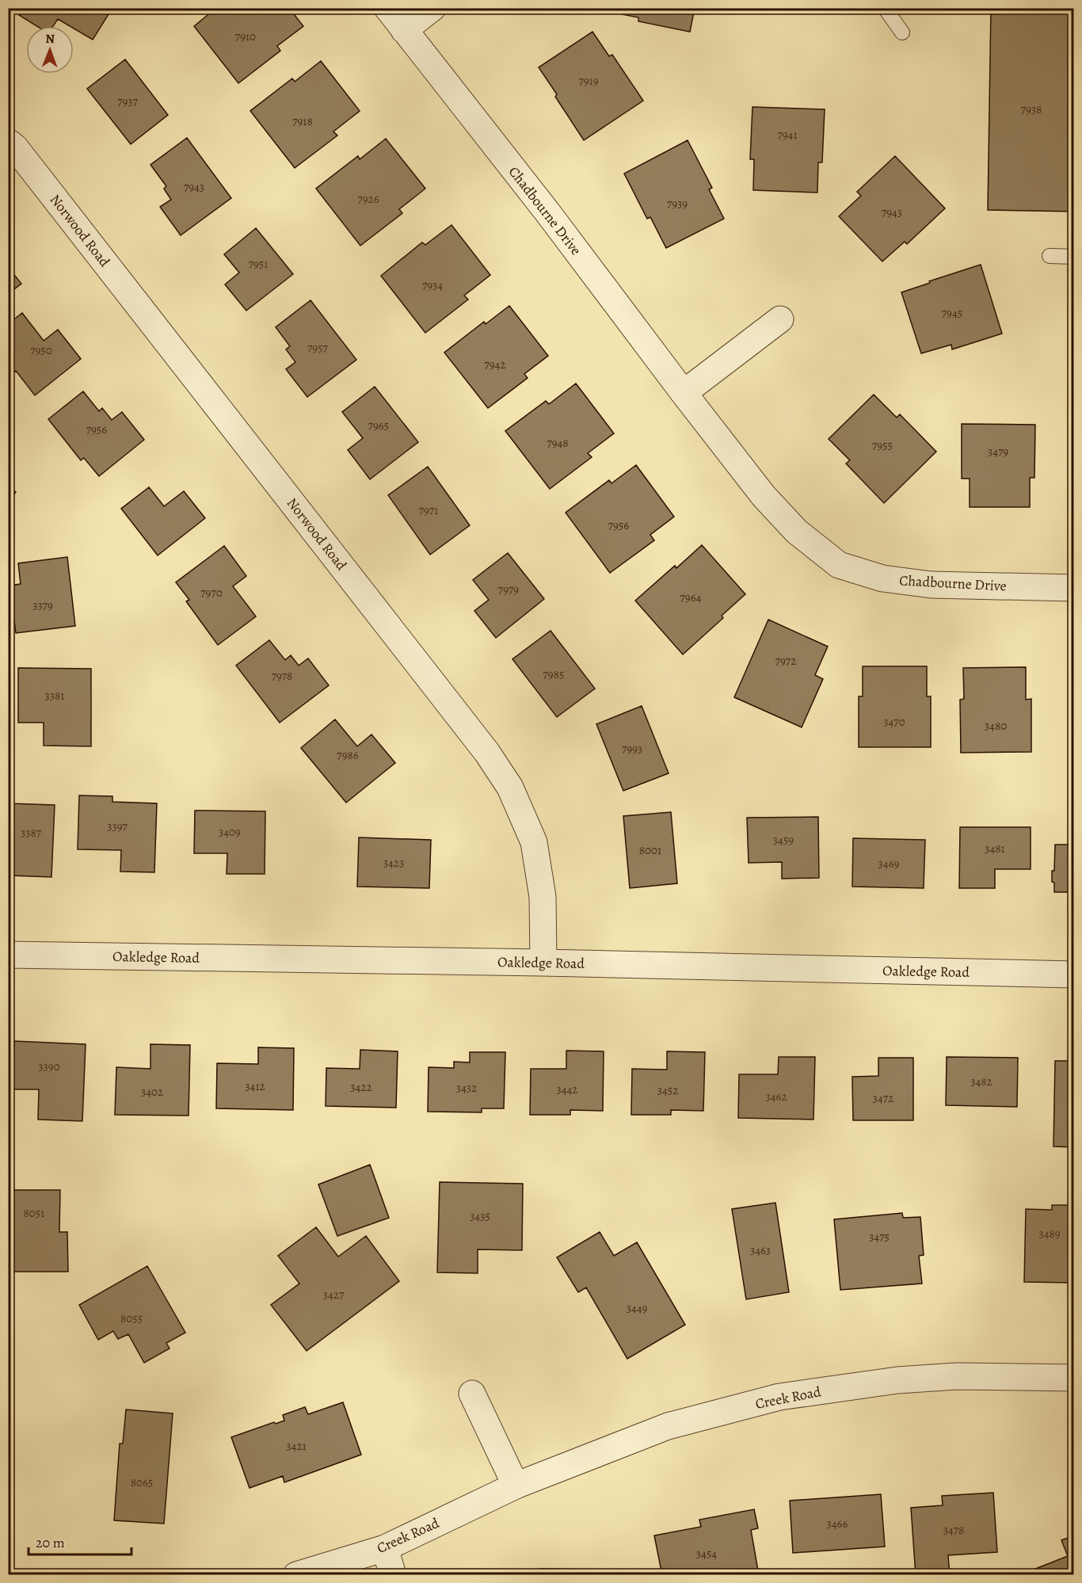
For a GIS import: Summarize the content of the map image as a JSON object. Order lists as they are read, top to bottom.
{
  "streets": {
    "street": [
      "Chadbourne Drive",
      "Norwood Road",
      "Oakledge Road",
      "Creek Road"
    ]
  },
  "crossings": [
    ["Norwood Road", "Oakledge Road"]
  ],
  "house_numbers": [
    "7910",
    "7919",
    "7937",
    "7938",
    "7918",
    "7941",
    "7943",
    "7926",
    "7939",
    "7943",
    "7951",
    "7934",
    "7945",
    "7957",
    "7950",
    "7942",
    "7965",
    "7956",
    "7948",
    "7955",
    "3479",
    "7971",
    "7956",
    "7979",
    "7970",
    "7964",
    "3379",
    "7972",
    "7985",
    "7978",
    "3381",
    "3470",
    "3480",
    "7993",
    "7986",
    "3397",
    "3409",
    "3387",
    "3459",
    "3481",
    "8001",
    "3423",
    "3469",
    "3390",
    "3482",
    "3412",
    "3422",
    "3432",
    "3442",
    "3452",
    "3402",
    "3462",
    "3472",
    "8051",
    "3435",
    "3489",
    "3475",
    "3463",
    "3427",
    "3449",
    "8055",
    "3421",
    "8065",
    "3466",
    "3478",
    "3454"
  ],
  "scale_bar": "20 m",
  "north": "top"
}
